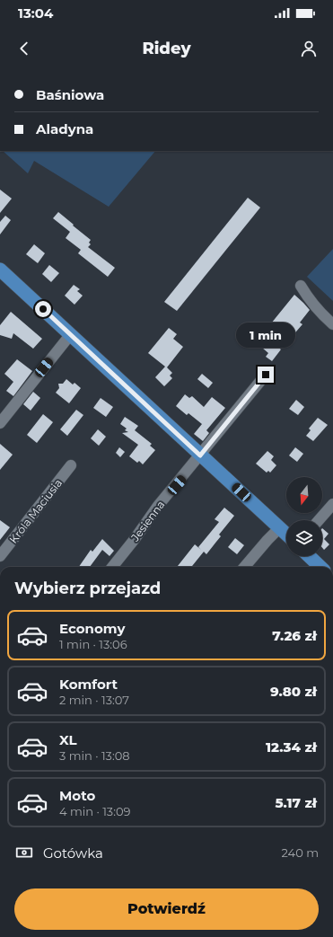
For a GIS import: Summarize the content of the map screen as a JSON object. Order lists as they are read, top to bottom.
{
  "streets": {
    "street": ["Króla Maciusia", "Jesienna"]
  },
  "north": "bottom",
  "page": {
    "status": "13:04",
    "header": "Ridey",
    "banner": ["Baśniowa", "Aladyna"],
    "bubble": "1 min",
    "heading": "Wybierz przejazd",
    "list": [
      {
        "name": "Economy",
        "note": "1 min · 13:06",
        "value": "7.26 zł"
      },
      {
        "name": "Komfort",
        "note": "2 min · 13:07",
        "value": "9.80 zł"
      },
      {
        "name": "XL",
        "note": "3 min · 13:08",
        "value": "12.34 zł"
      },
      {
        "name": "Moto",
        "note": "4 min · 13:09",
        "value": "5.17 zł"
      }
    ],
    "pay": ["Gotówka", "240 m"],
    "buttons": "Potwierdź"
  }
}
